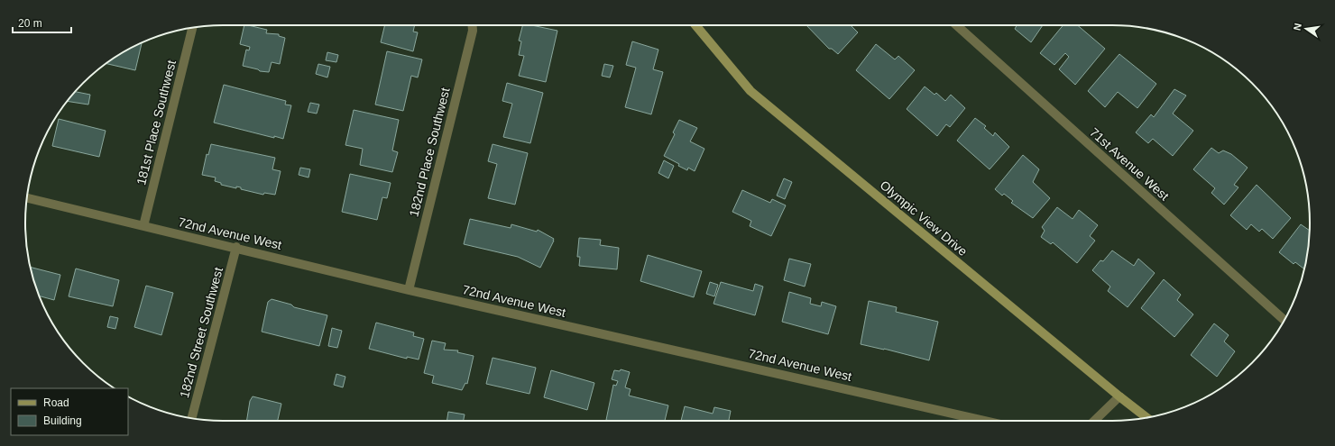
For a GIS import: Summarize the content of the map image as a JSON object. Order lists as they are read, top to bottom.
{
  "streets": {
    "main road": ["Olympic View Drive"],
    "street": [
      "181st Place Southwest",
      "182nd Place Southwest",
      "71st Avenue West",
      "72nd Avenue West",
      "182nd Street Southwest"
    ]
  },
  "crossings": [
    ["181st Place Southwest", "72nd Avenue West"],
    ["182nd Place Southwest", "72nd Avenue West"],
    ["72nd Avenue West", "182nd Street Southwest"]
  ],
  "legend": ["Road", "Building"],
  "scale_bar": "20 m",
  "north": "left"
}
